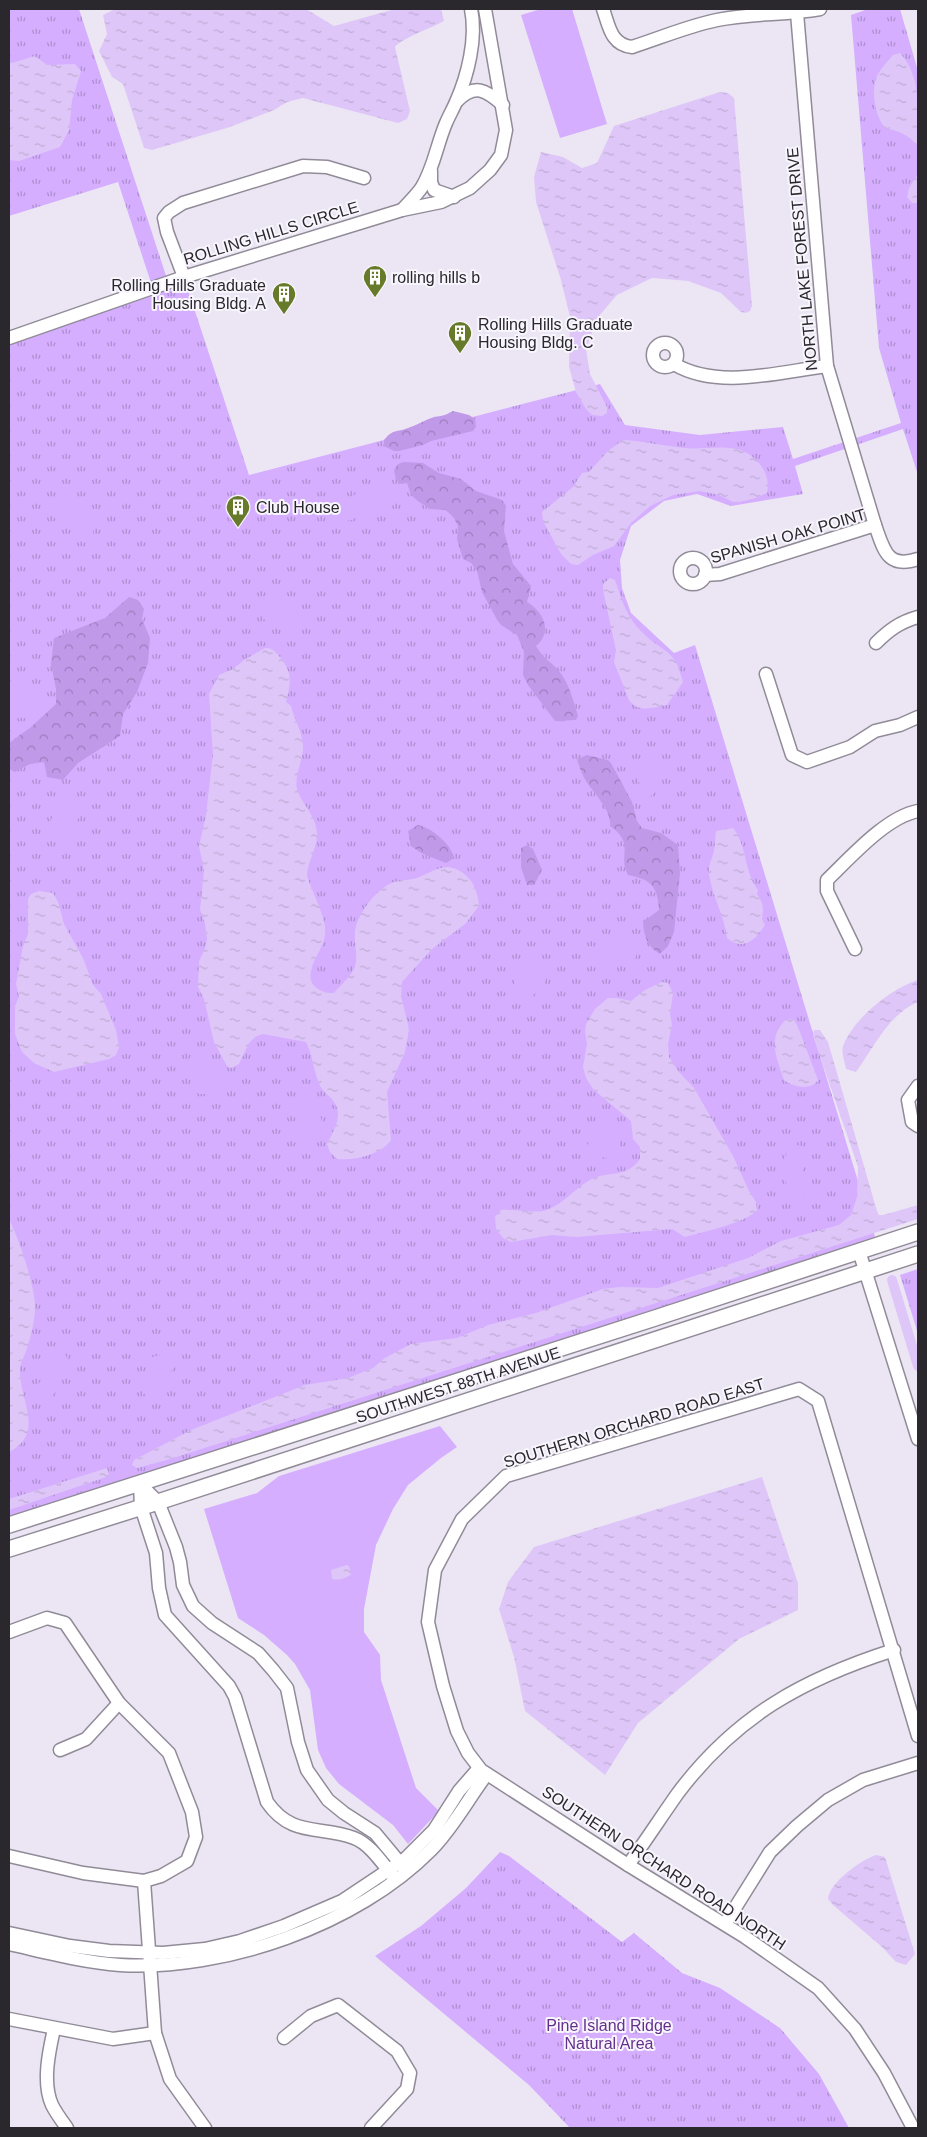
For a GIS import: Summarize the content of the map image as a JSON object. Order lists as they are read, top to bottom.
{
  "streets": {
    "main road": ["SOUTHWEST 88TH AVENUE"],
    "street": [
      "ROLLING HILLS CIRCLE",
      "NORTH LAKE FOREST DRIVE",
      "SPANISH OAK POINT",
      "SOUTHERN ORCHARD ROAD EAST",
      "SOUTHERN ORCHARD ROAD NORTH"
    ]
  },
  "crossings": [
    ["NORTH LAKE FOREST DRIVE", "SPANISH OAK POINT"],
    ["SOUTHERN ORCHARD ROAD EAST", "SOUTHERN ORCHARD ROAD NORTH"]
  ],
  "parks": ["Pine Island Ridge Natural Area"],
  "places": {
    "building": [
      "rolling hills b",
      "Rolling Hills Graduate Housing Bldg. A",
      "Rolling Hills Graduate Housing Bldg. C",
      "Club House"
    ]
  }
}
